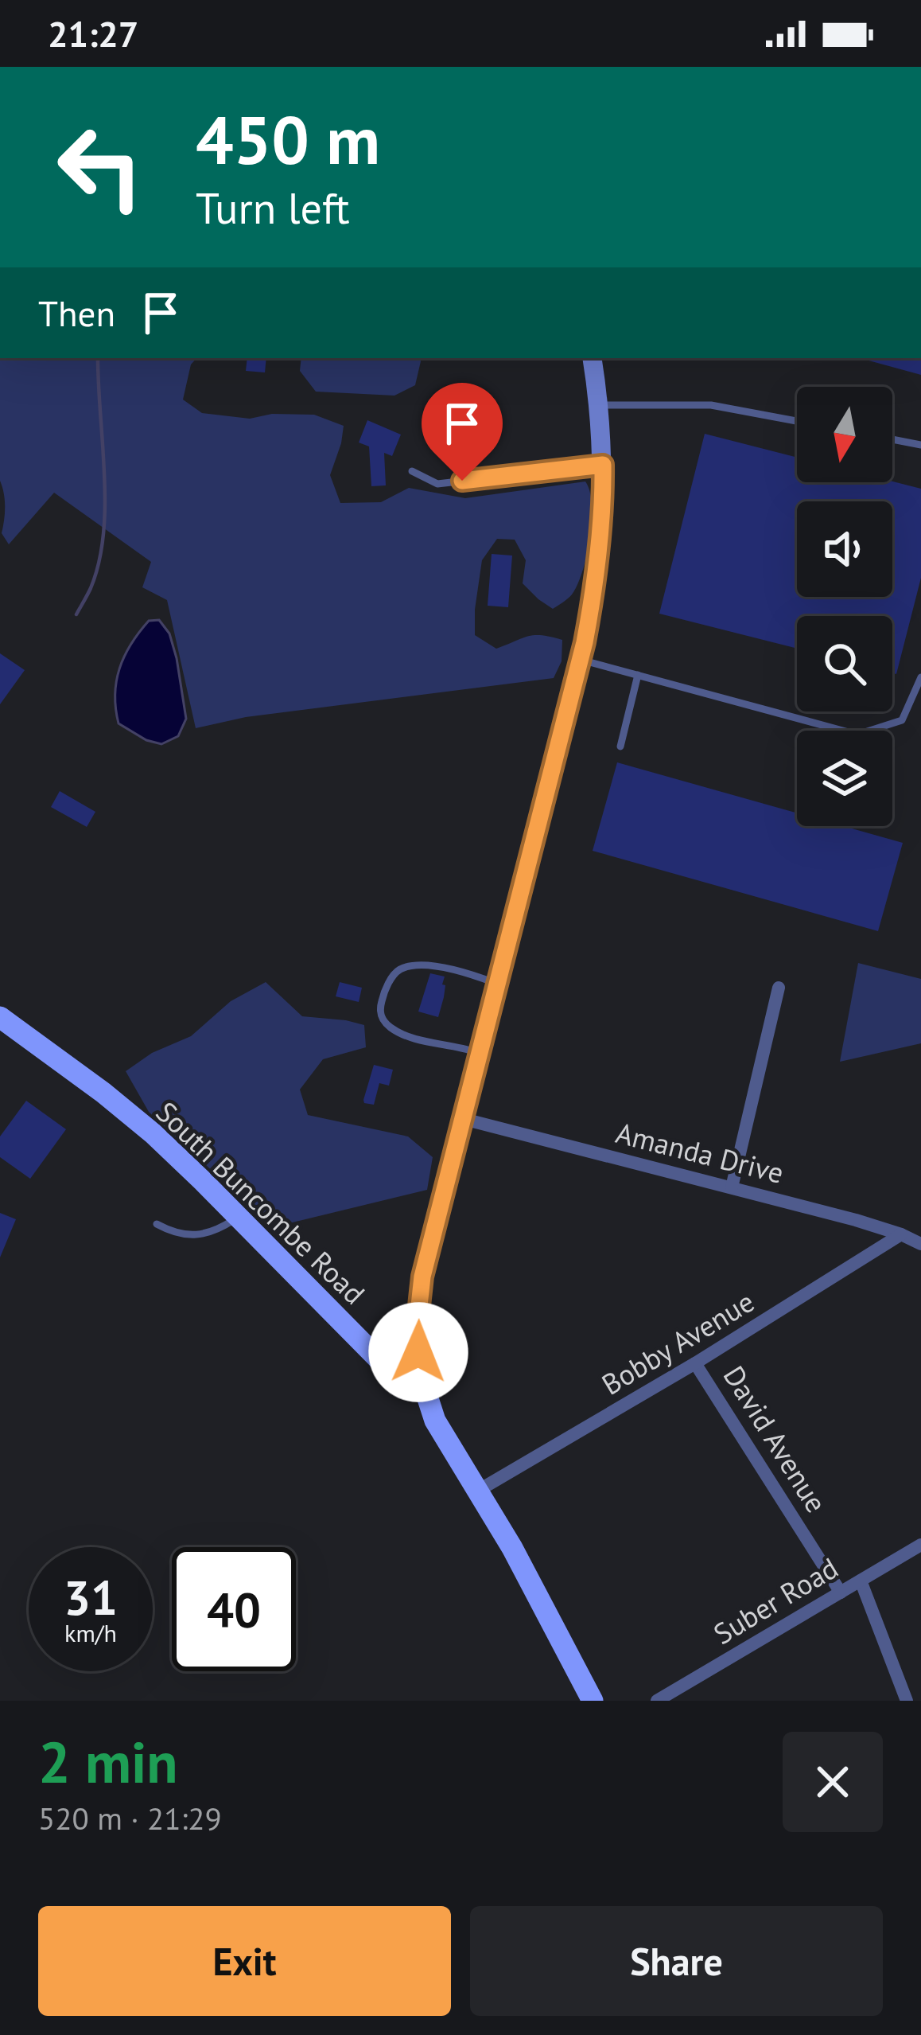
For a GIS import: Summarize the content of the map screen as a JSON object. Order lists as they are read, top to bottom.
{
  "streets": {
    "main road": ["South Buncombe Road"],
    "street": [
      "Amanda Drive",
      "Bobby Avenue",
      "David Avenue",
      "Suber Road"
    ]
  },
  "crossings": [
    ["Amanda Drive", "Bobby Avenue"],
    ["Bobby Avenue", "David Avenue"],
    ["David Avenue", "Suber Road"]
  ],
  "north": "bottom",
  "page": {
    "status": "21:27",
    "turn": ["450 m", "Turn left"],
    "then": "Then",
    "speed": "31 km/h",
    "limit": "40",
    "heading": ["2 min", "520 m · 21:29"],
    "buttons": ["Exit", "Share"]
  }
}
